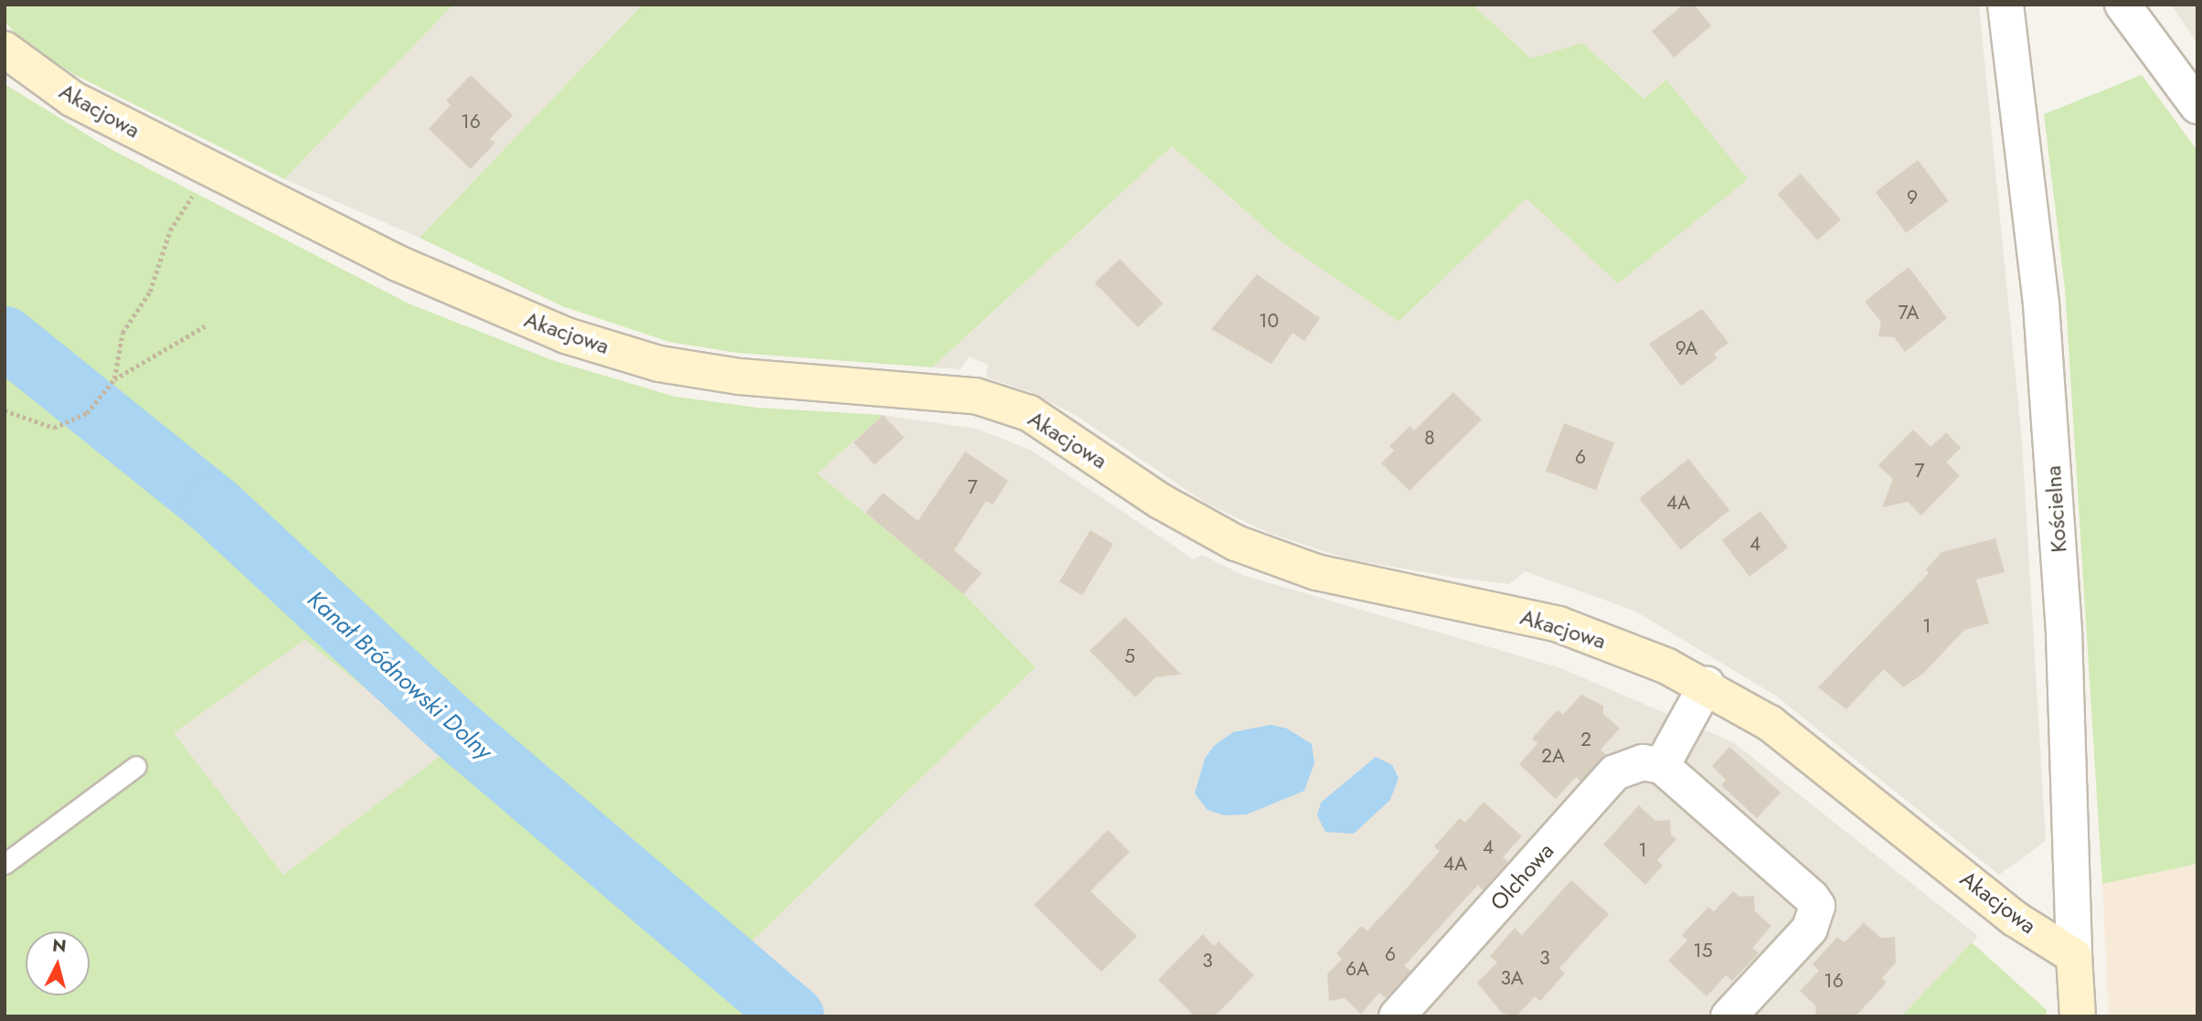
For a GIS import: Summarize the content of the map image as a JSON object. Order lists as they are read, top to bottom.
{
  "streets": {
    "street": ["Akacjowa", "Kościelna", "Olchowa"]
  },
  "crossings": [
    ["Akacjowa", "Kościelna"]
  ],
  "water": ["Kanał Bródnowski Dolny"],
  "house_numbers": [
    "16",
    "9",
    "7A",
    "10",
    "9A",
    "8",
    "6",
    "7",
    "7",
    "4A",
    "4",
    "1",
    "5",
    "2",
    "2A",
    "4",
    "1",
    "4A",
    "15",
    "6",
    "3",
    "3",
    "6A",
    "3A",
    "16"
  ],
  "north": "top"
}
